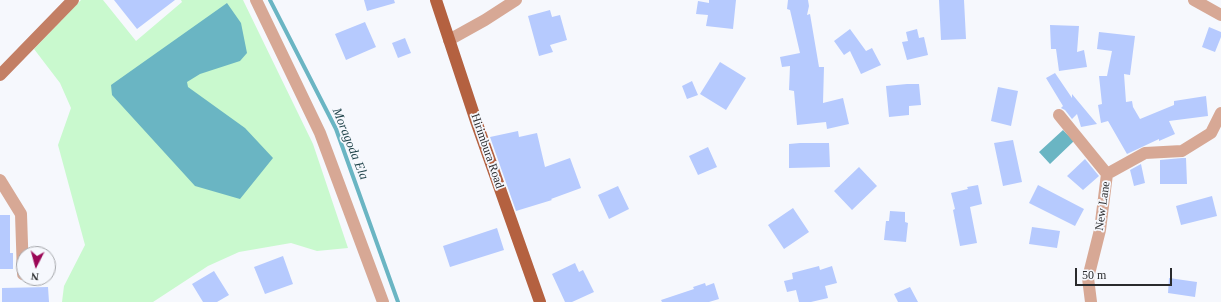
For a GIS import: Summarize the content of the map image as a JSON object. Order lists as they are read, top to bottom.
{
  "streets": {
    "main road": ["Hirimbura Road"],
    "street": ["New Lane"]
  },
  "water": ["Moragoda Ela"],
  "scale_bar": "50 m",
  "north": "bottom"
}
